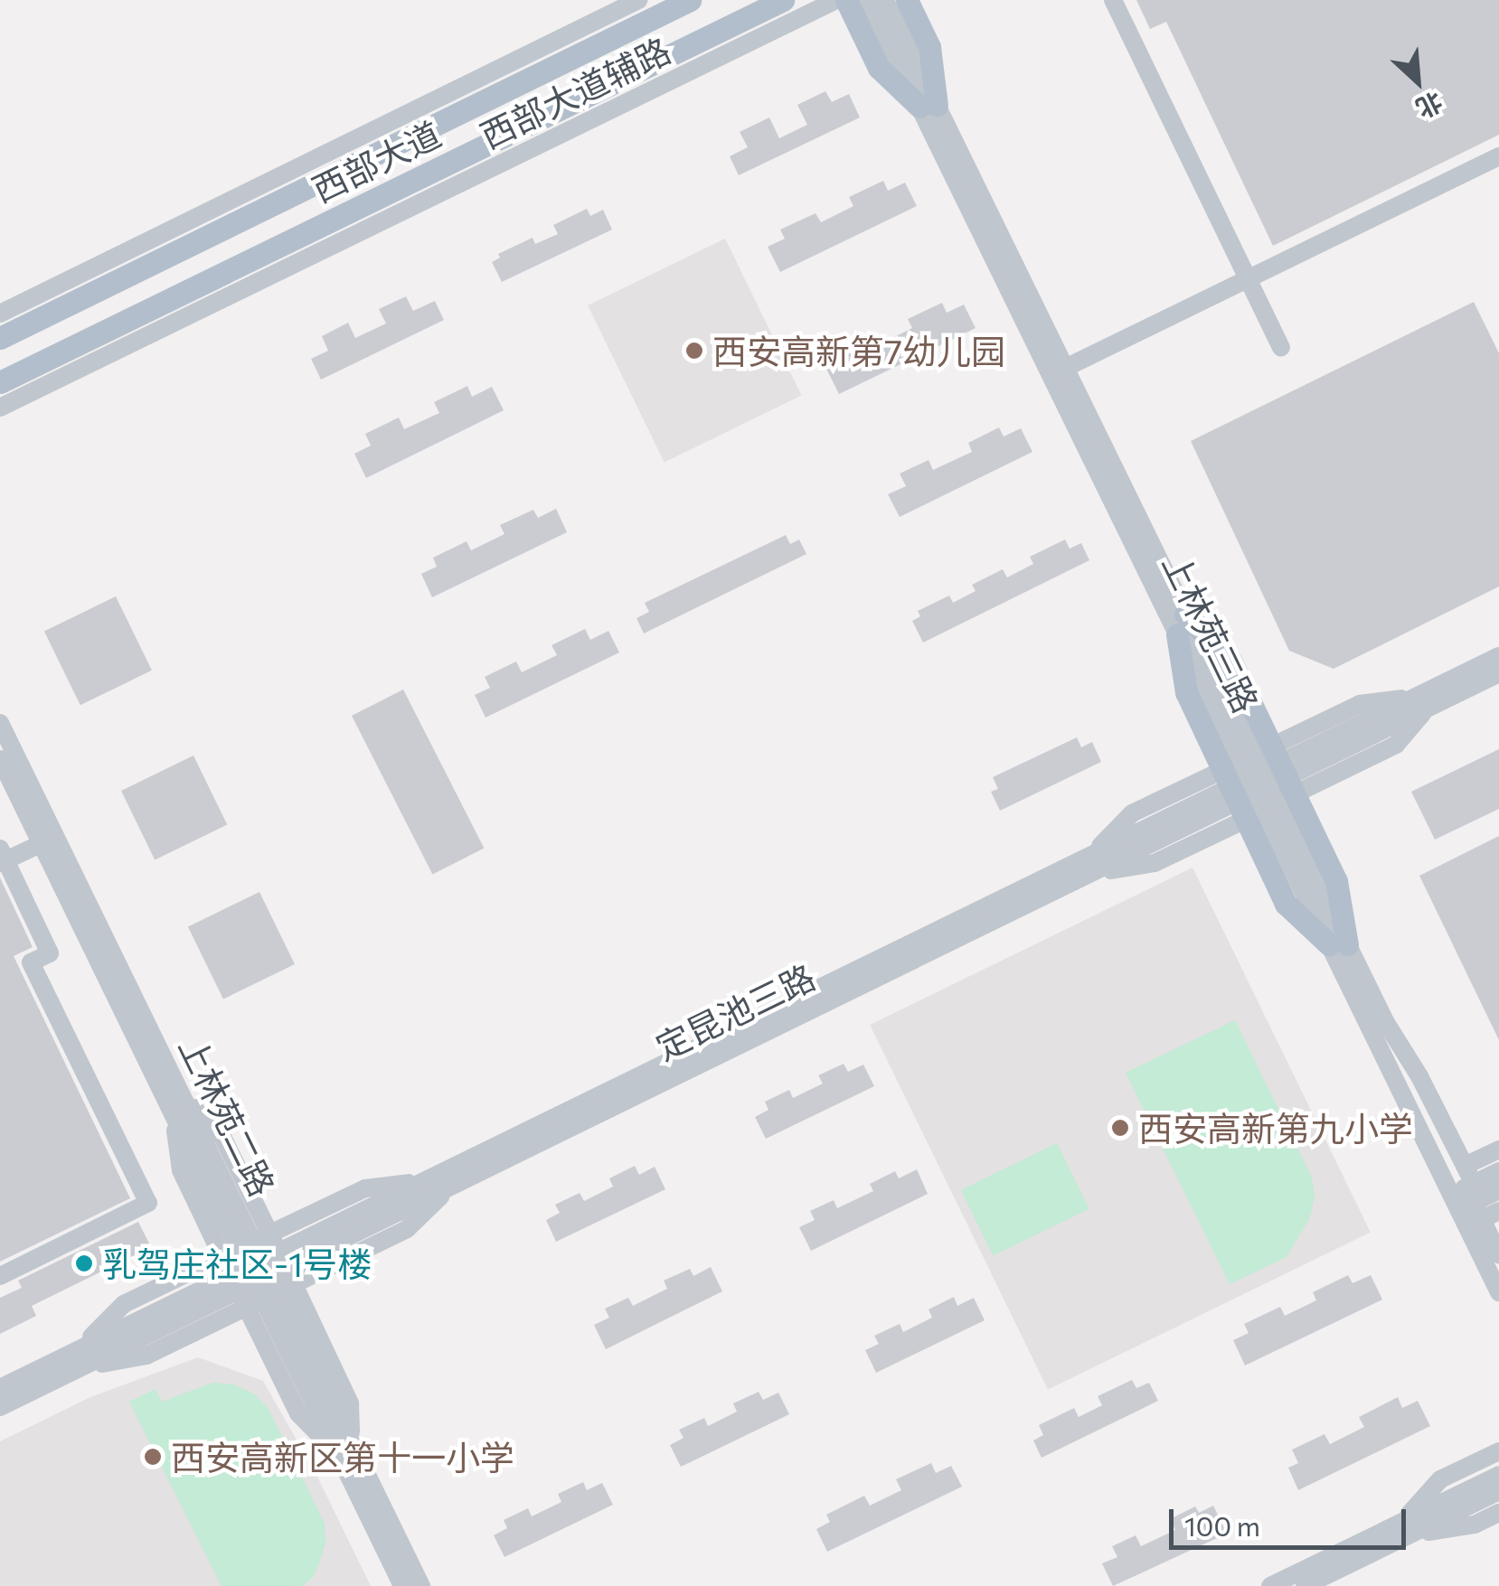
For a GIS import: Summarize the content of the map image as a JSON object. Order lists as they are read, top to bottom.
{
  "streets": {
    "main road": ["西部大道"],
    "street": [
      "西部大道辅路",
      "上林苑三路",
      "定昆池三路",
      "上林苑二路"
    ]
  },
  "crossings": [
    ["定昆池三路", "上林苑二路"]
  ],
  "places": [
    "西安高新第7幼儿园",
    "西安高新第九小学",
    "乳驾庄社区-1号楼",
    "西安高新区第十一小学"
  ],
  "scale_bar": "100 m",
  "north": "bottom right"
}
